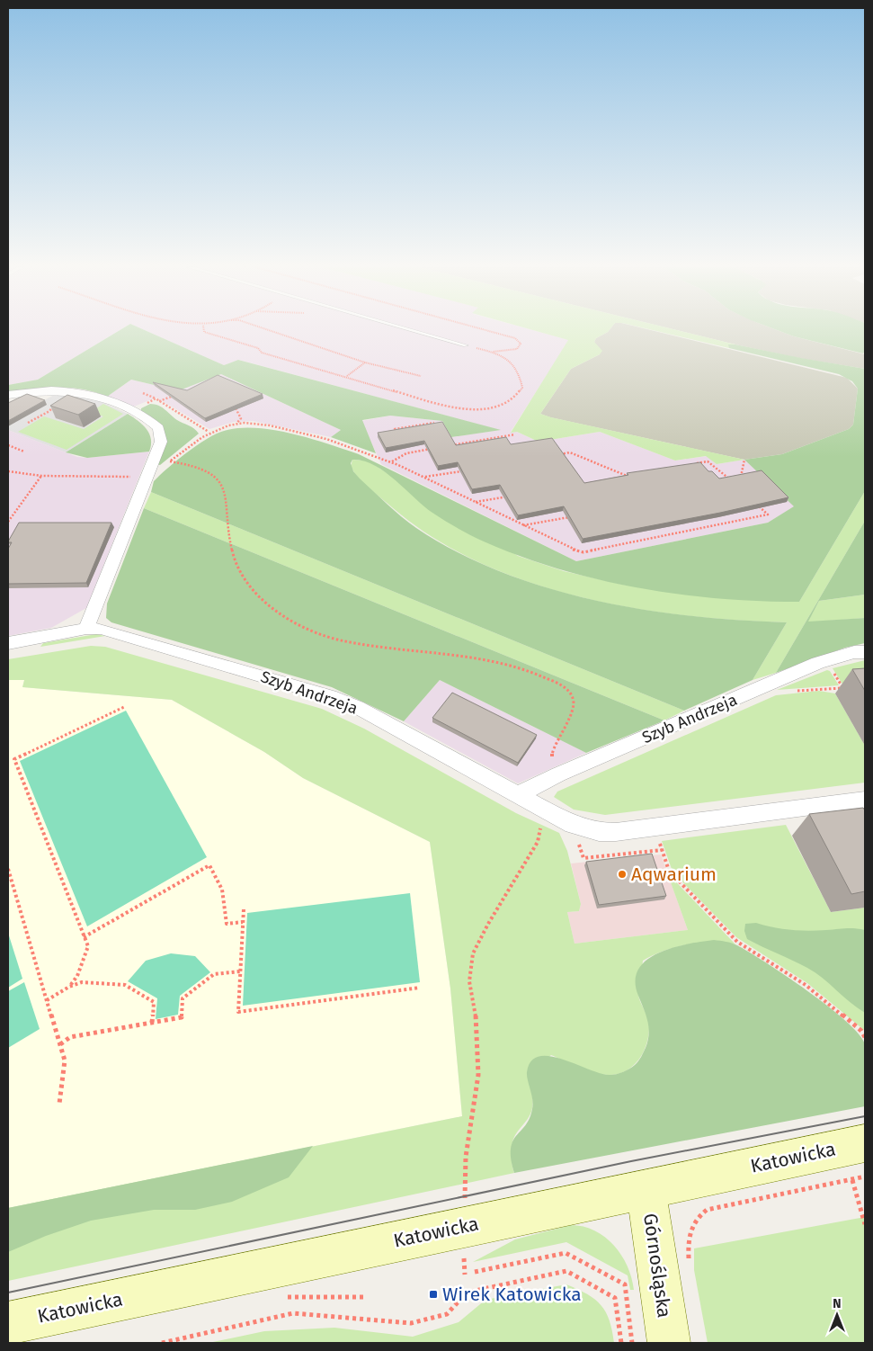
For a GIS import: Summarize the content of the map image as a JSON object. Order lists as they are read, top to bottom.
{
  "streets": {
    "street": ["Szyb Andrzeja", "Katowicka", "Górnośląska"]
  },
  "crossings": [
    ["Katowicka", "Górnośląska"]
  ],
  "places": {
    "other": ["Aqwarium"],
    "transit": ["Wirek Katowicka"]
  },
  "north": "top"
}
